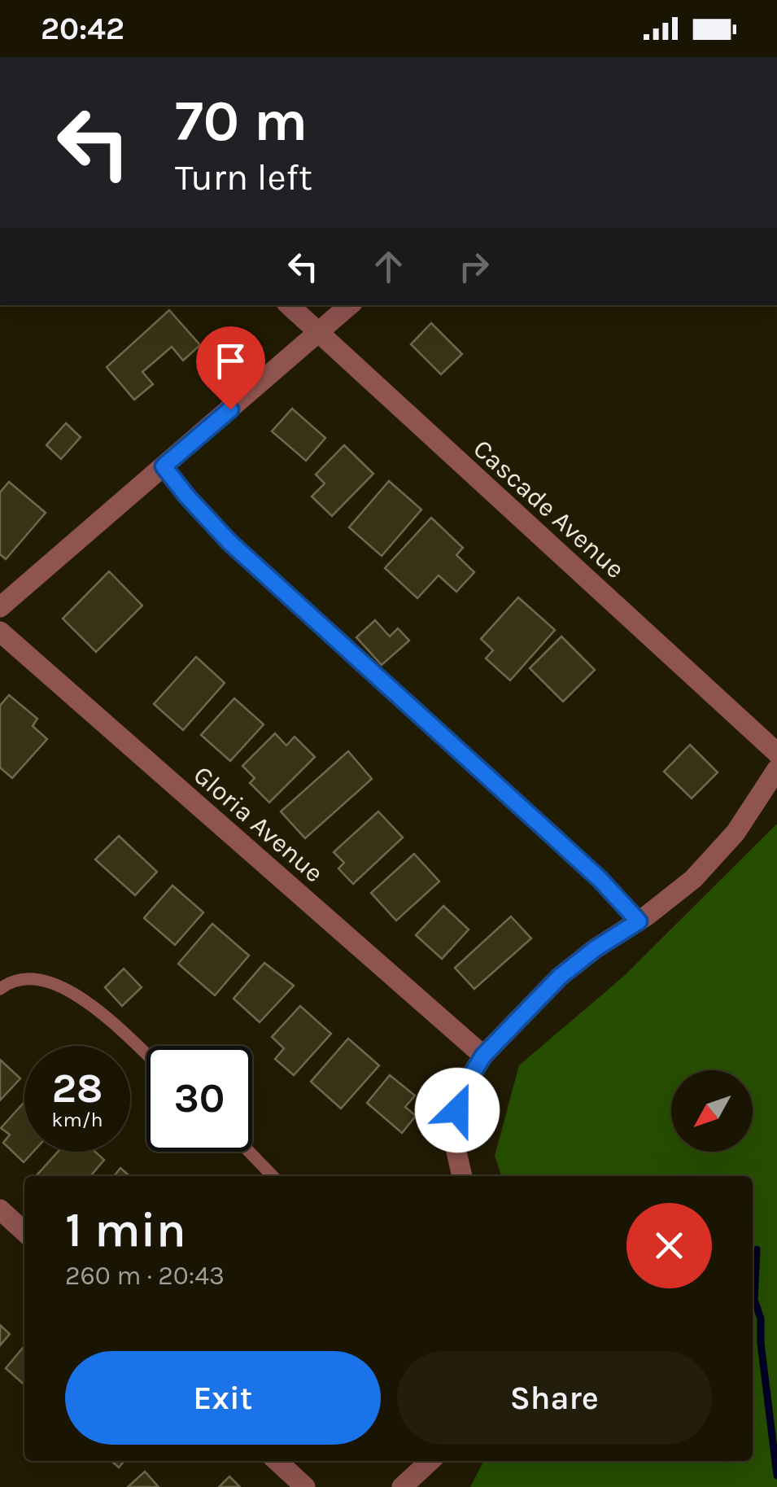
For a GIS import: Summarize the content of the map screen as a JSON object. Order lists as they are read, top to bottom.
{
  "streets": {
    "street": ["Cascade Avenue", "Gloria Avenue"]
  },
  "north": "bottom left",
  "page": {
    "status": "20:42",
    "turn": ["70 m", "Turn left"],
    "speed": "28 km/h",
    "limit": "30",
    "heading": ["1 min", "260 m · 20:43"],
    "buttons": ["Exit", "Share"]
  }
}
